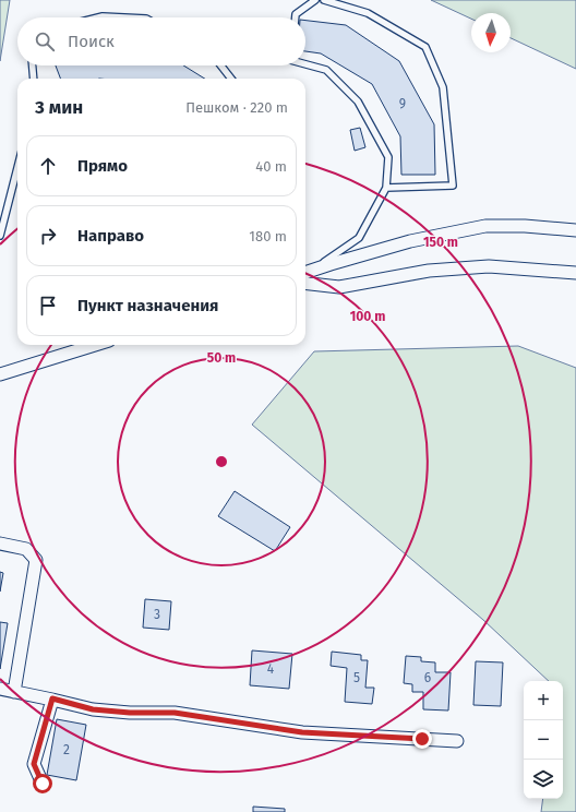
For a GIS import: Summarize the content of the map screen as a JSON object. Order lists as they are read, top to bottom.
{
  "house_numbers": [
    "9",
    "3",
    "4",
    "5",
    "6",
    "2"
  ],
  "north": "bottom",
  "page": {
    "search": "Поиск",
    "heading": ["3 мин", "Пешком · 220 m"],
    "list": [
      ["Прямо", "40 m"],
      ["Направо", "180 m"],
      "Пункт назначения"
    ],
    "map_buttons": ["+", "−"]
  },
  "rings": ["150 m", "100 m", "50 m"]
}
